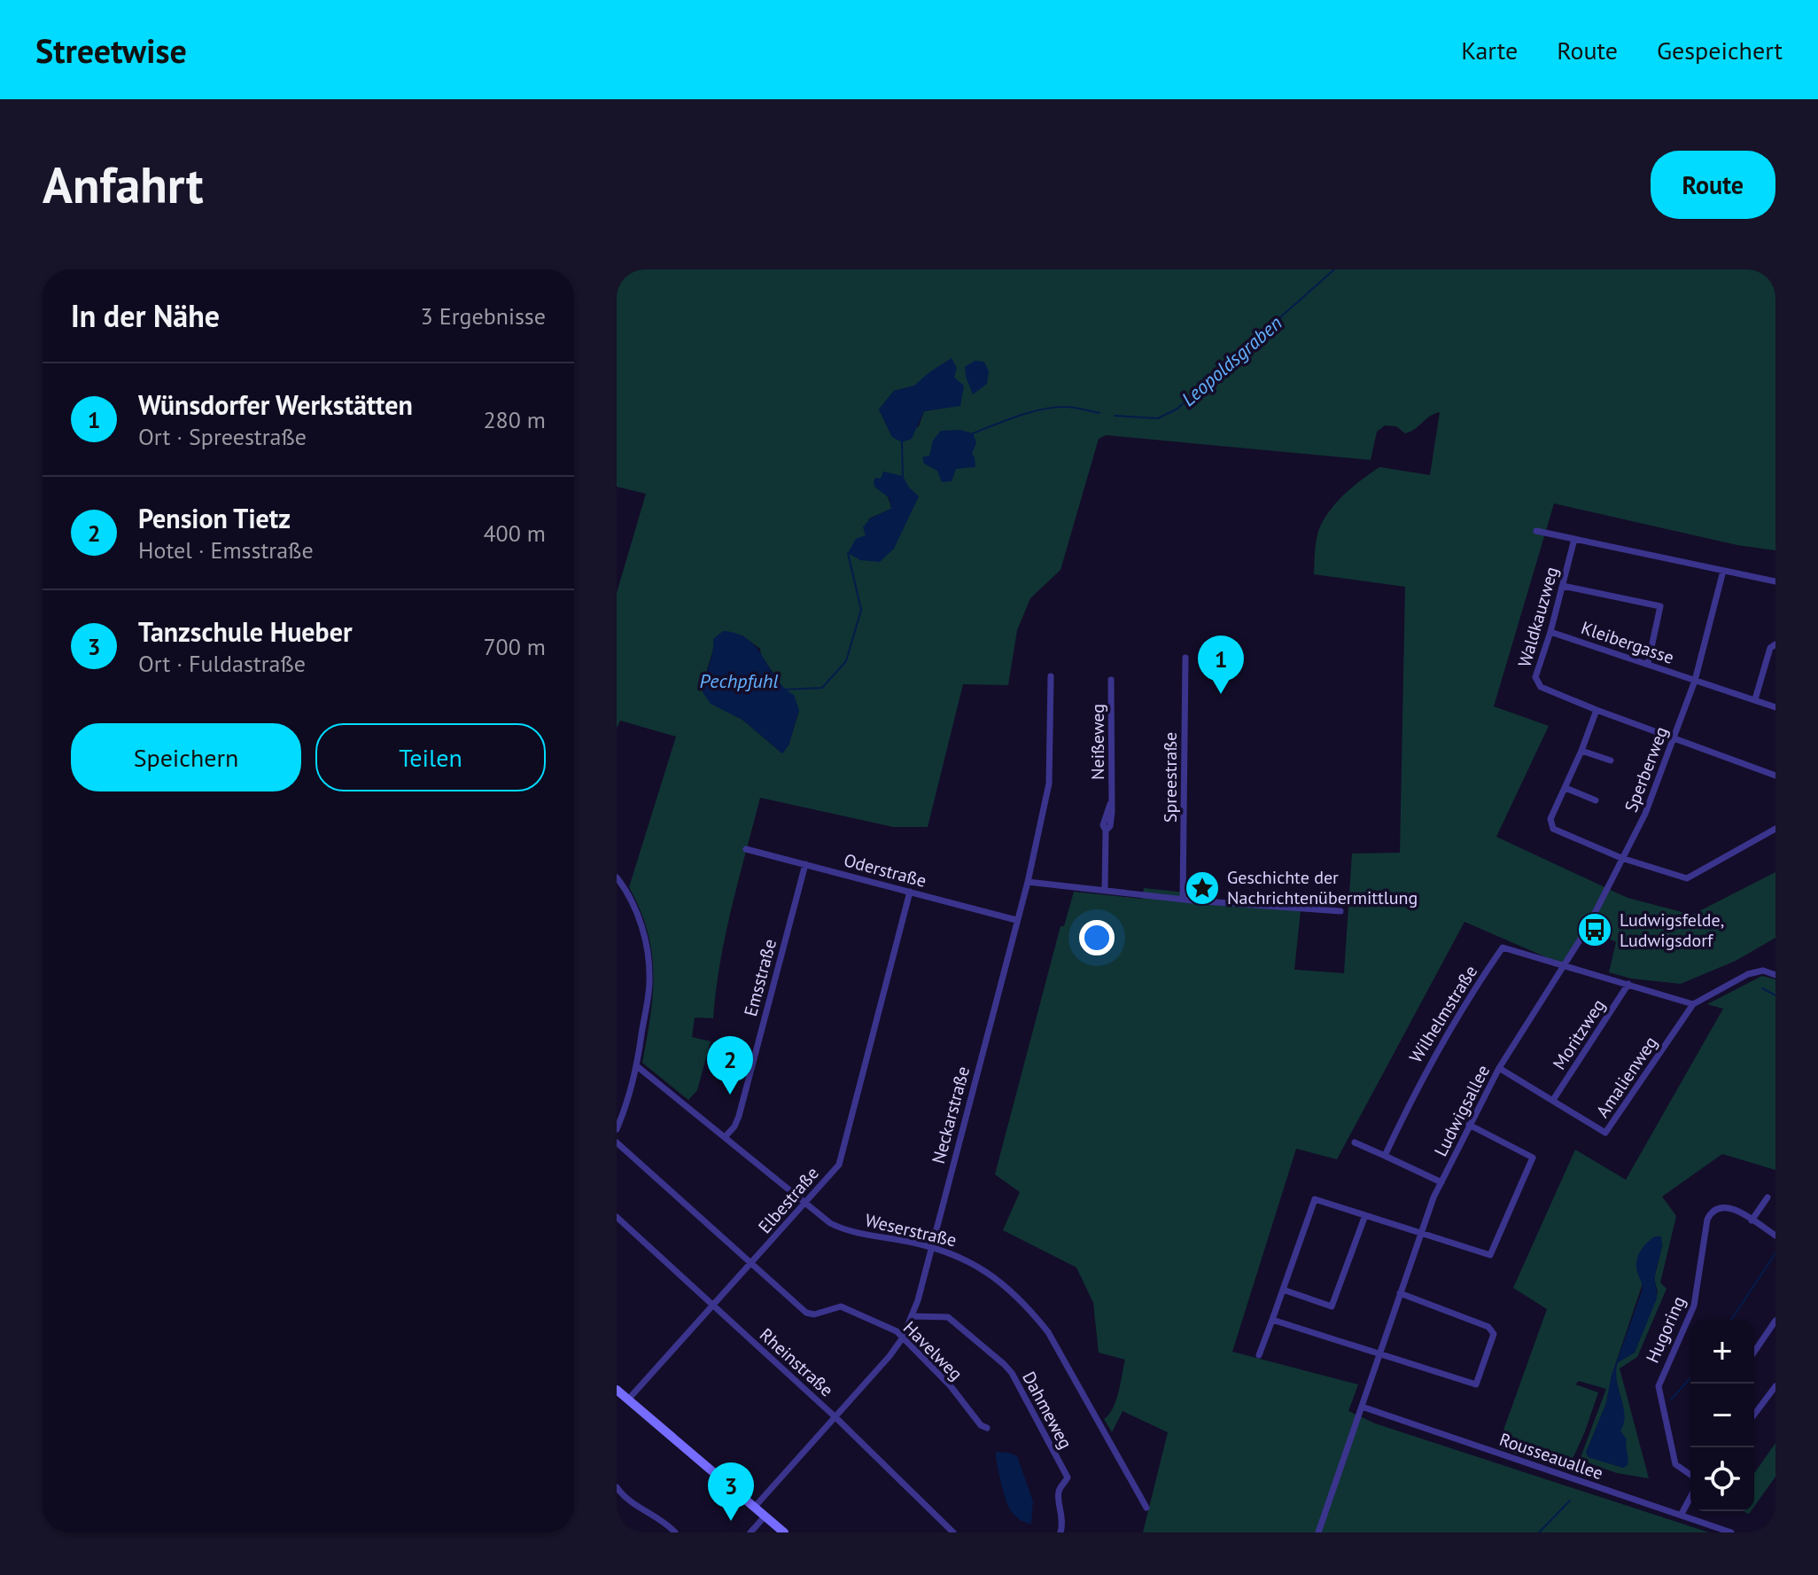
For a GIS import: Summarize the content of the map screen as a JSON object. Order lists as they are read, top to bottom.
{
  "streets": {
    "street": [
      "Waldkauzweg",
      "Kleibergasse",
      "Neißeweg",
      "Sperberweg",
      "Spreestraße",
      "Oderstraße",
      "Emsstraße",
      "Wilhelmstraße",
      "Moritzweg",
      "Amalienweg",
      "Ludwigsallee",
      "Neckarstraße",
      "Elbestraße",
      "Weserstraße",
      "Hugoring",
      "Havelweg",
      "Rheinstraße",
      "Dahmeweg",
      "Rousseauallee"
    ]
  },
  "crossings": [
    ["Waldkauzweg", "Kleibergasse"],
    ["Waldkauzweg", "Sperberweg"],
    ["Kleibergasse", "Sperberweg"],
    ["Sperberweg", "Wilhelmstraße"],
    ["Sperberweg", "Ludwigsallee"],
    ["Oderstraße", "Emsstraße"],
    ["Oderstraße", "Neckarstraße"],
    ["Oderstraße", "Elbestraße"],
    ["Emsstraße", "Weserstraße"],
    ["Wilhelmstraße", "Ludwigsallee"],
    ["Moritzweg", "Amalienweg"],
    ["Amalienweg", "Ludwigsallee"],
    ["Ludwigsallee", "Rousseauallee"],
    ["Neckarstraße", "Weserstraße"],
    ["Neckarstraße", "Havelweg"],
    ["Neckarstraße", "Rheinstraße"],
    ["Neckarstraße", "Dahmeweg"],
    ["Elbestraße", "Weserstraße"],
    ["Elbestraße", "Havelweg"],
    ["Elbestraße", "Rheinstraße"]
  ],
  "water": ["Leopoldsgraben", "Pechpfuhl"],
  "places": {
    "place": ["Geschichte der Nachrichtenübermittlung"],
    "bus stop": ["Ludwigsfelde, Ludwigsdorf"]
  },
  "page": {
    "header": "Streetwise",
    "nav": ["Karte", "Route", "Gespeichert"],
    "buttons": [
      "Route",
      ["Speichern", "Teilen"]
    ],
    "title": "Anfahrt",
    "heading": ["In der Nähe", "3 Ergebnisse"],
    "list": [
      {
        "mark": "1",
        "name": "Wünsdorfer Werkstätten",
        "note": "Ort · Spreestraße",
        "value": "280 m"
      },
      {
        "mark": "2",
        "name": "Pension Tietz",
        "note": "Hotel · Emsstraße",
        "value": "400 m"
      },
      {
        "mark": "3",
        "name": "Tanzschule Hueber",
        "note": "Ort · Fuldastraße",
        "value": "700 m"
      }
    ],
    "pins": ["1", "2", "3"],
    "map_buttons": ["+", "−"]
  }
}
